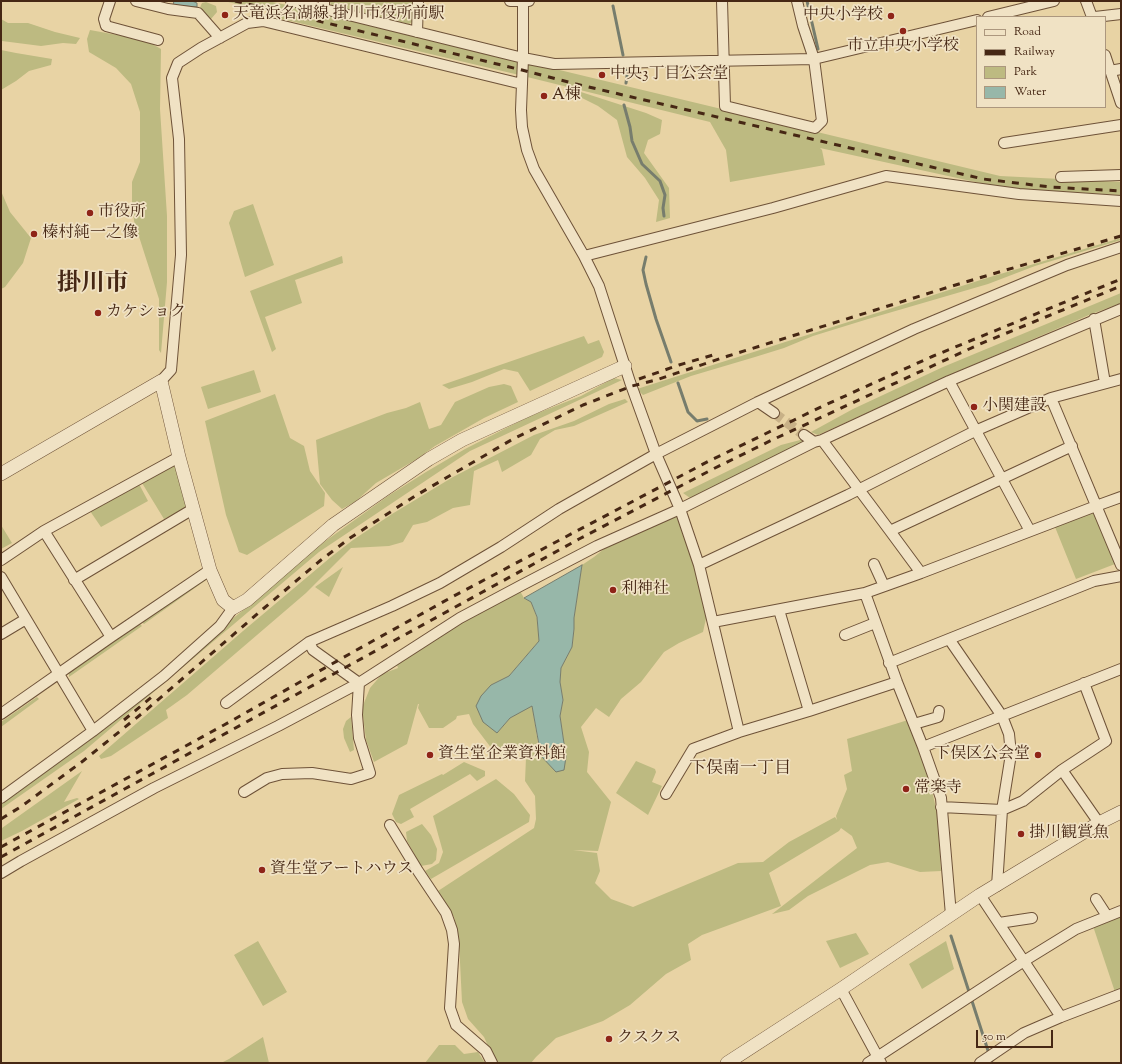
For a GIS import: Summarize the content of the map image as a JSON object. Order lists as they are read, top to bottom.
{
  "districts": ["掛川市", "下俣南一丁目"],
  "places": [
    "天竜浜名湖線 掛川市役所前駅",
    "中央小学校",
    "市立中央小学校",
    "中央3丁目公会堂",
    "A棟",
    "市役所",
    "榛村純一之像",
    "カケショク",
    "小関建設",
    "利神社",
    "資生堂企業資料館",
    "下俣区公会堂",
    "常楽寺",
    "掛川観賞魚",
    "資生堂アートハウス",
    "クスクス"
  ],
  "legend": [
    "Road",
    "Railway",
    "Park",
    "Water"
  ],
  "scale_bar": "50 m"
}
